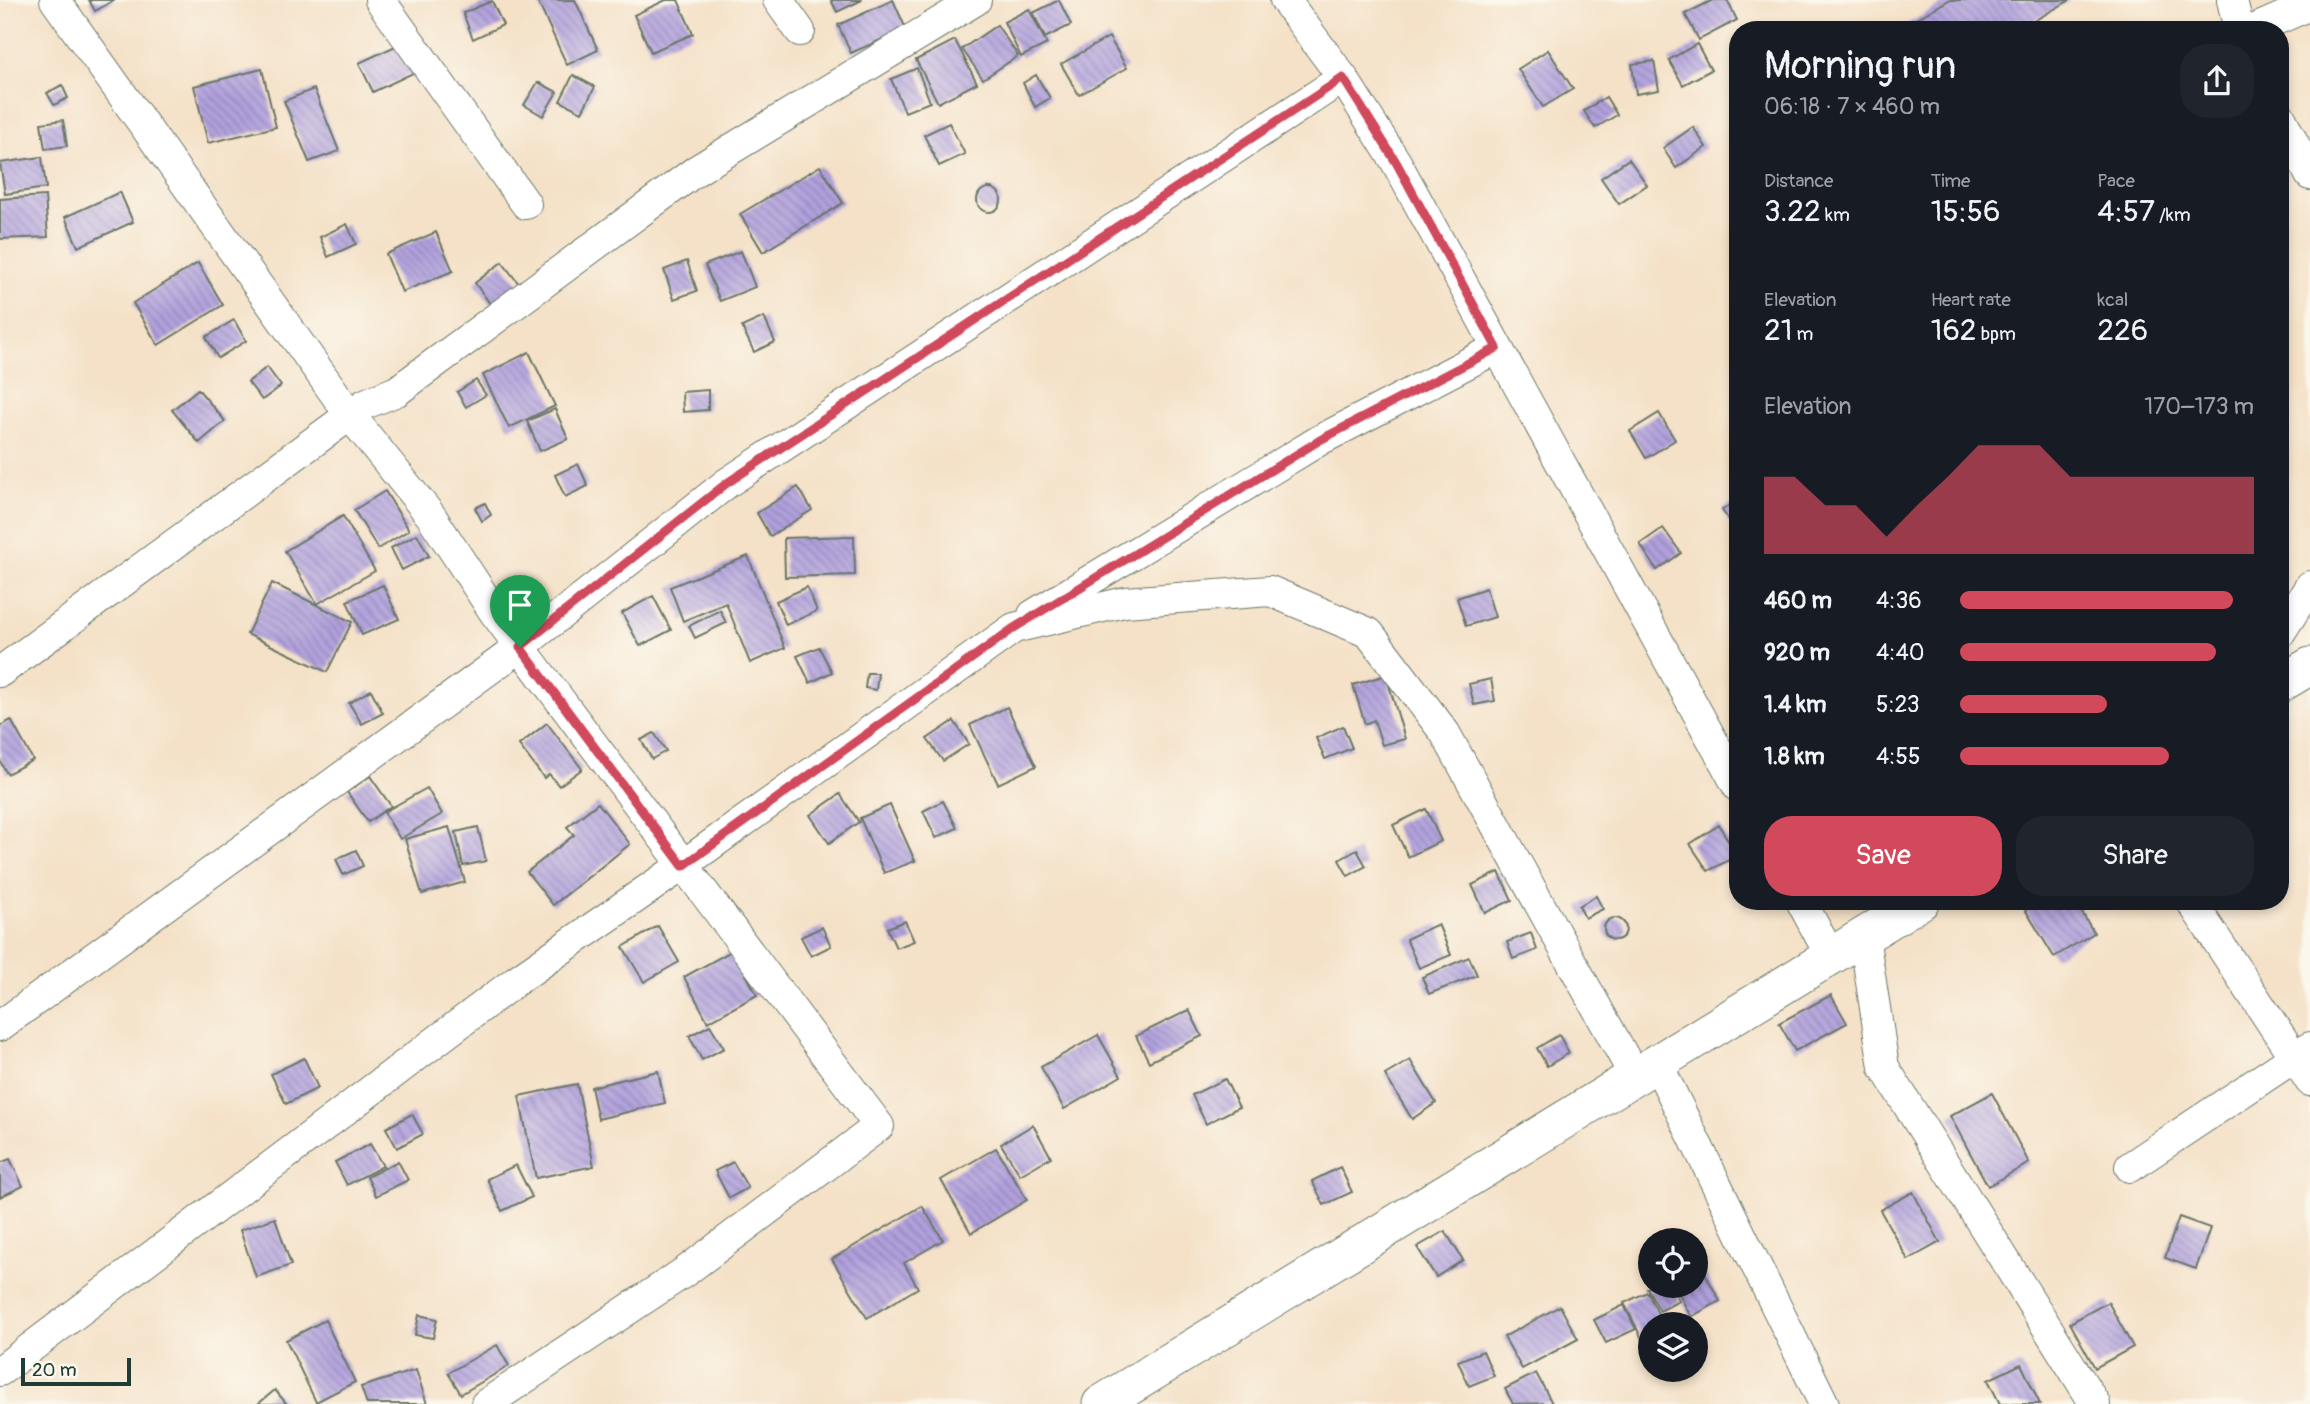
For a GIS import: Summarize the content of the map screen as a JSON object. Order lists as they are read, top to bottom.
{
  "scale_bar": "20 m",
  "page": {
    "heading": ["Morning run", "06:18 · 7 × 460 m"],
    "stats": [
      ["Distance", "3.22 km"],
      ["Time", "15:56"],
      ["Pace", "4:57 /km"],
      ["Elevation", "21 m"],
      ["Heart rate", "162 bpm"],
      ["kcal", "226"]
    ],
    "chart": ["Elevation", "170–173 m"],
    "list": [
      {
        "name": "460 m",
        "note": "4:36"
      },
      {
        "name": "920 m",
        "note": "4:40"
      },
      {
        "name": "1.4 km",
        "note": "5:23"
      },
      {
        "name": "1.8 km",
        "note": "4:55"
      }
    ],
    "buttons": ["Save", "Share"],
    "scale": "20 m"
  }
}
